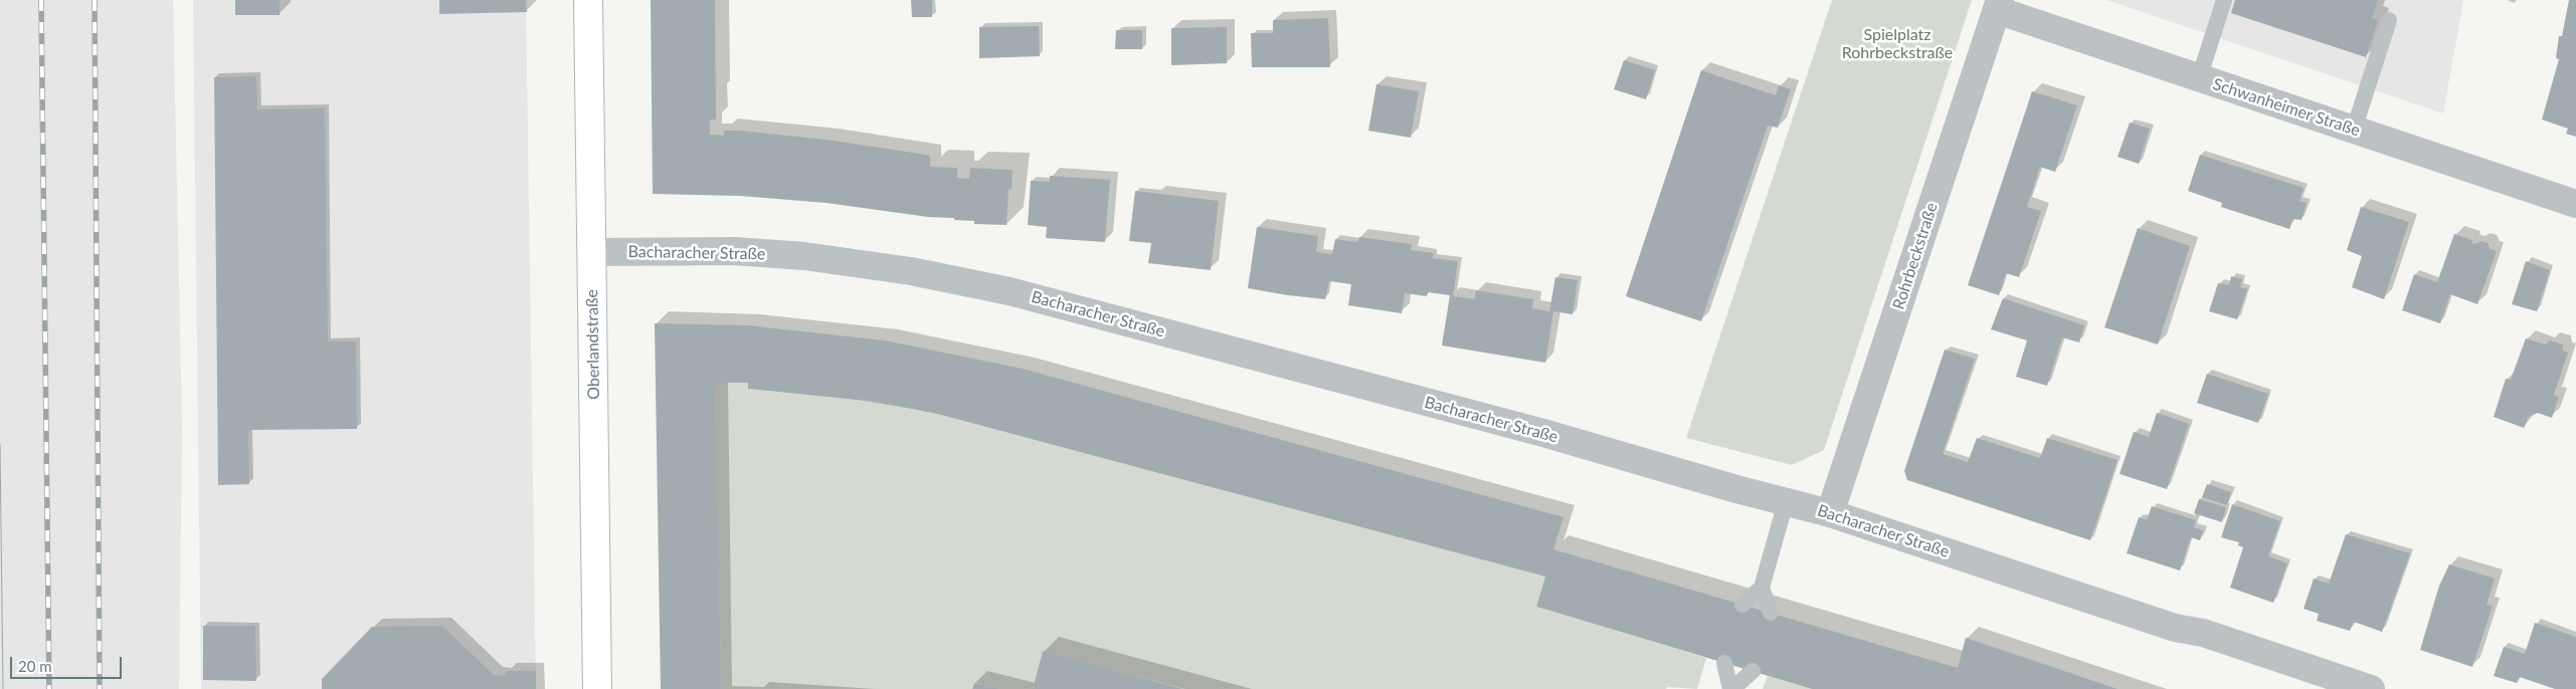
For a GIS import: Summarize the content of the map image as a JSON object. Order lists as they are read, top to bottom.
{
  "streets": {
    "street": [
      "Schwanheimer Straße",
      "Bacharacher Straße",
      "Rohrbeckstraße",
      "Oberlandstraße"
    ]
  },
  "crossings": [
    ["Schwanheimer Straße", "Rohrbeckstraße"],
    ["Bacharacher Straße", "Rohrbeckstraße"],
    ["Bacharacher Straße", "Oberlandstraße"]
  ],
  "parks": ["Spielplatz Rohrbeckstraße"],
  "scale_bar": "20 m"
}
